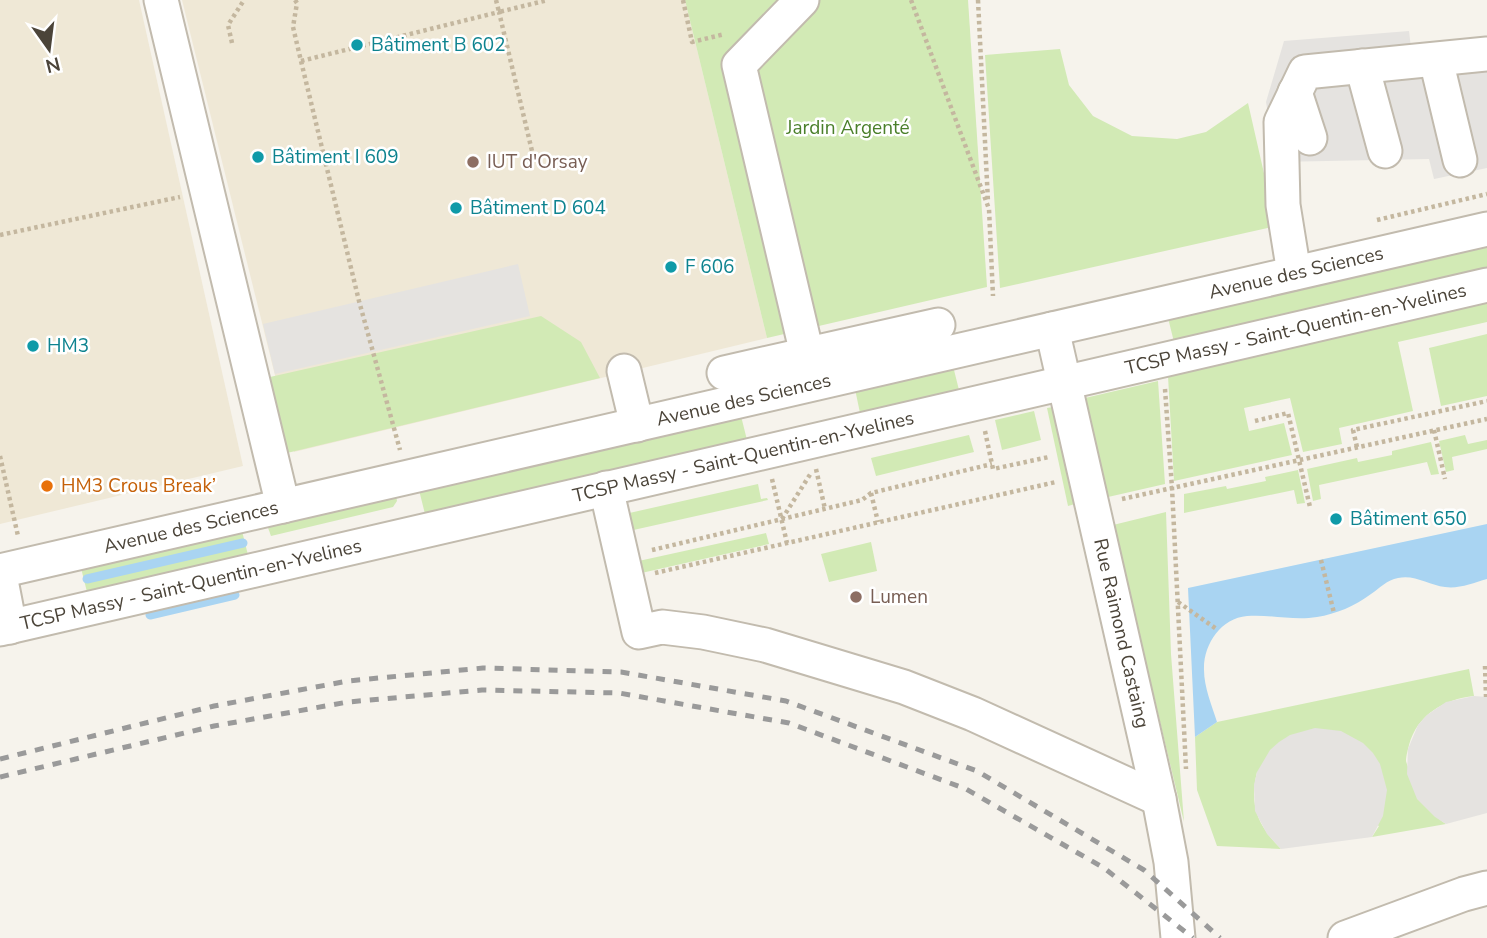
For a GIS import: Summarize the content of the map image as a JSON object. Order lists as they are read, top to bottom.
{
  "streets": {
    "street": ["Avenue des Sciences", "TCSP Massy - Saint-Quentin-en-Yvelines", "Rue Raimond Castaing"]
  },
  "crossings": [
    ["Avenue des Sciences", "Rue Raimond Castaing"],
    ["TCSP Massy - Saint-Quentin-en-Yvelines", "Rue Raimond Castaing"]
  ],
  "parks": ["Jardin Argenté"],
  "places": [
    "Bâtiment B 602",
    "Bâtiment I 609",
    "IUT d'Orsay",
    "Bâtiment D 604",
    "F 606",
    "HM3",
    "HM3 Crous Break’",
    "Bâtiment 650",
    "Lumen"
  ],
  "north": "bottom"
}
